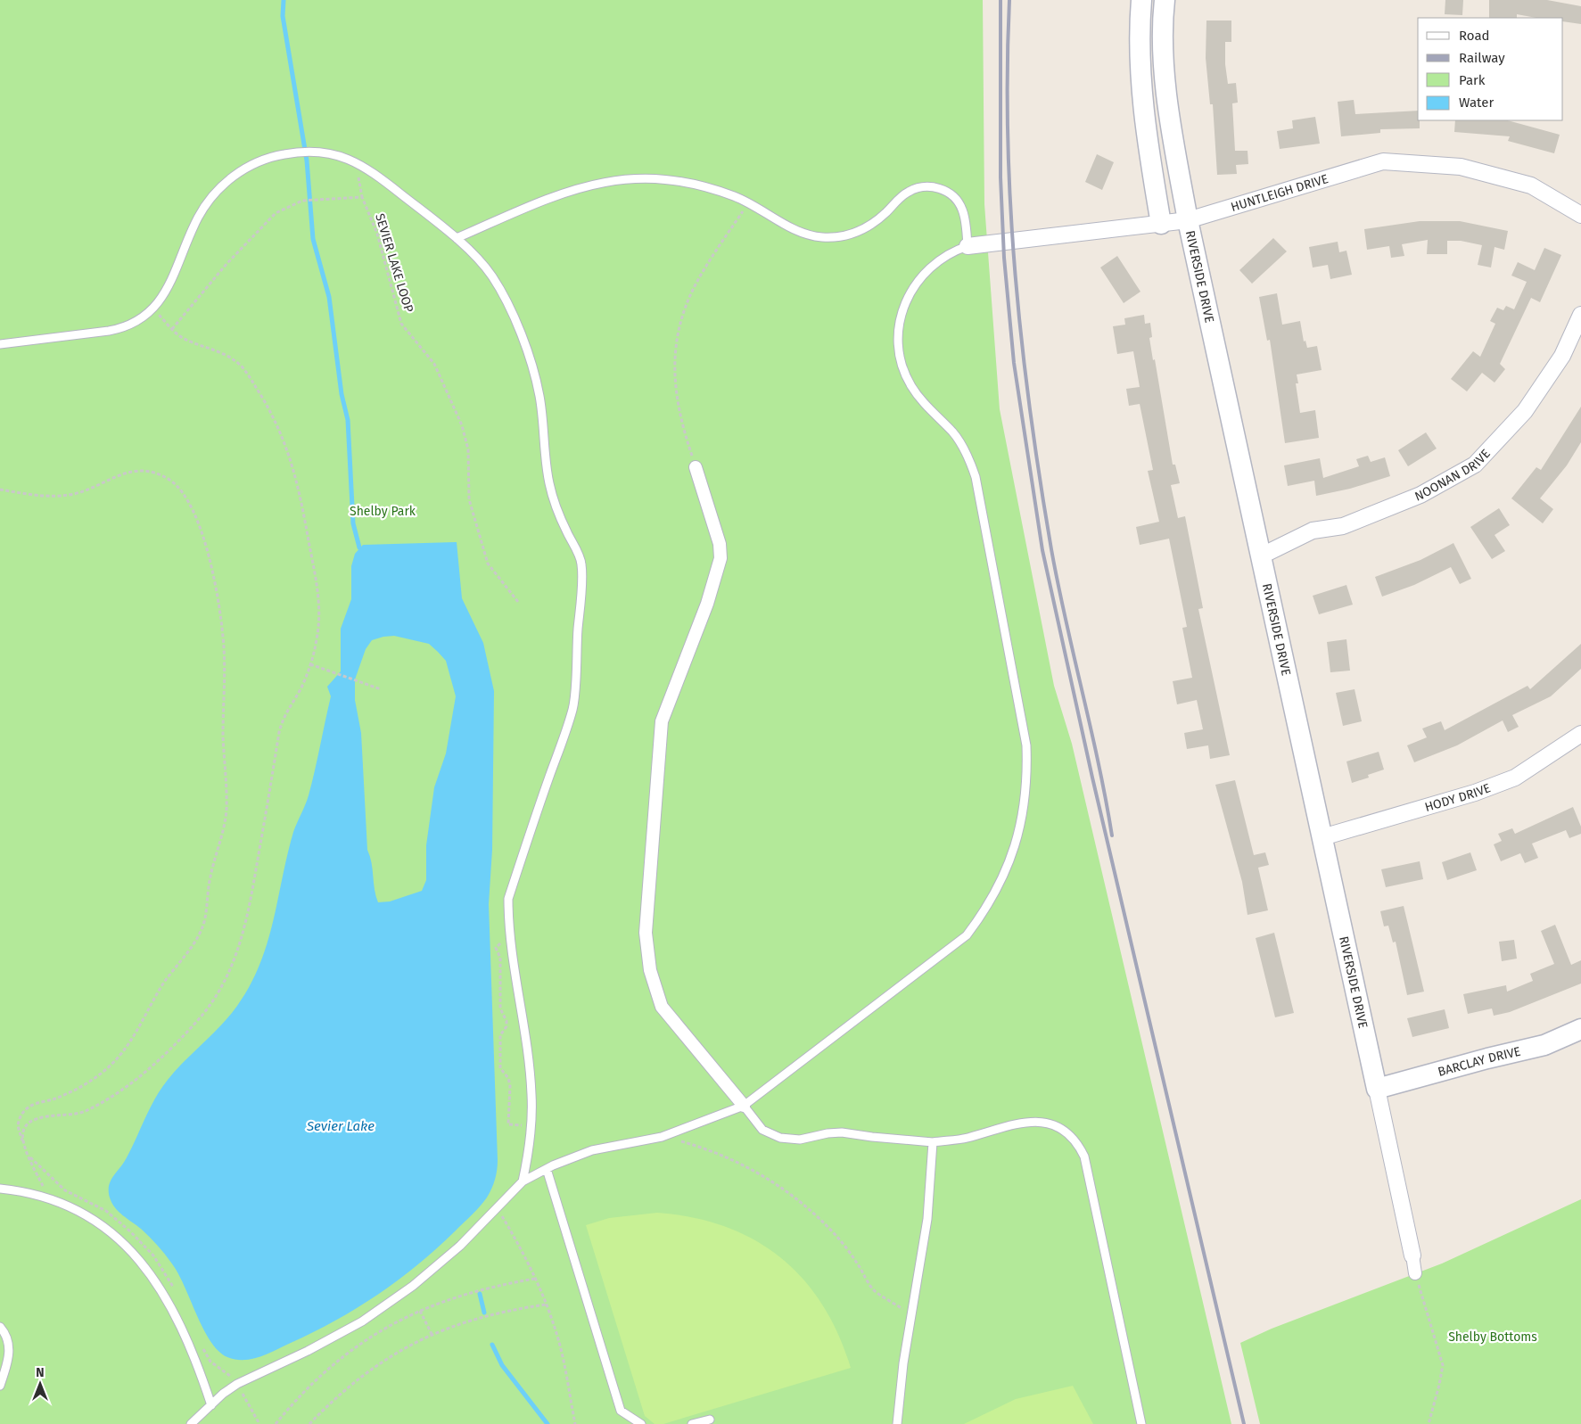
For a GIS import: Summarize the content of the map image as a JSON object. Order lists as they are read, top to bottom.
{
  "streets": {
    "street": [
      "HUNTLEIGH DRIVE",
      "RIVERSIDE DRIVE",
      "NOONAN DRIVE",
      "HODY DRIVE",
      "BARCLAY DRIVE"
    ],
    "path": ["SEVIER LAKE LOOP"]
  },
  "crossings": [
    ["HUNTLEIGH DRIVE", "RIVERSIDE DRIVE"],
    ["RIVERSIDE DRIVE", "NOONAN DRIVE"],
    ["RIVERSIDE DRIVE", "HODY DRIVE"],
    ["RIVERSIDE DRIVE", "BARCLAY DRIVE"]
  ],
  "water": ["Sevier Lake"],
  "parks": ["Shelby Park", "Shelby Bottoms"],
  "legend": [
    "Road",
    "Railway",
    "Park",
    "Water"
  ],
  "north": "top"
}
